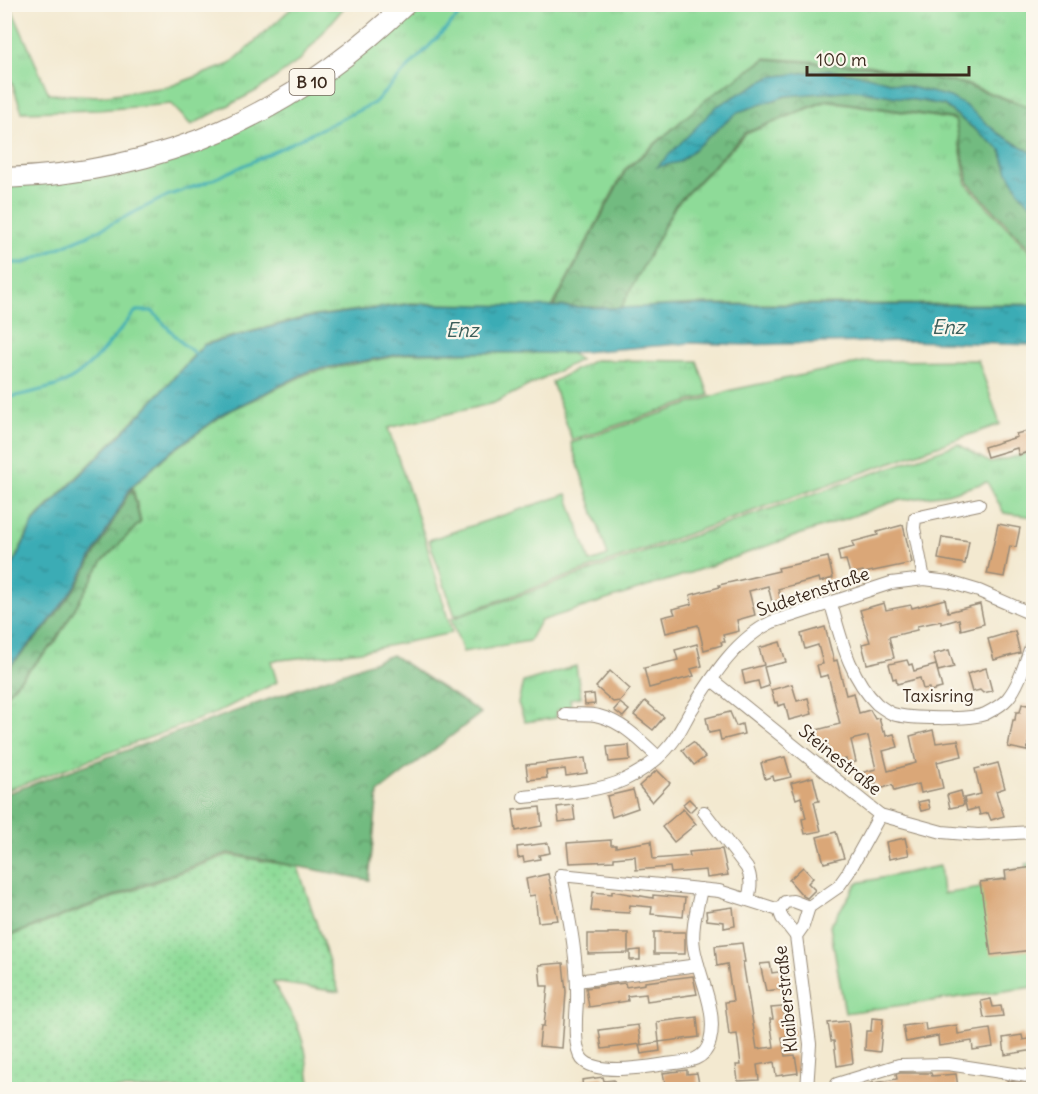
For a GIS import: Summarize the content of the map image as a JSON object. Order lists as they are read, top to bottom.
{
  "streets": {
    "main road": ["B 10"],
    "street": [
      "Sudetenstraße",
      "Taxisring",
      "Steinestraße",
      "Klaiberstraße"
    ]
  },
  "crossings": [
    ["Sudetenstraße", "Taxisring"],
    ["Sudetenstraße", "Steinestraße"]
  ],
  "water": ["Enz"],
  "scale_bar": "100 m"
}
